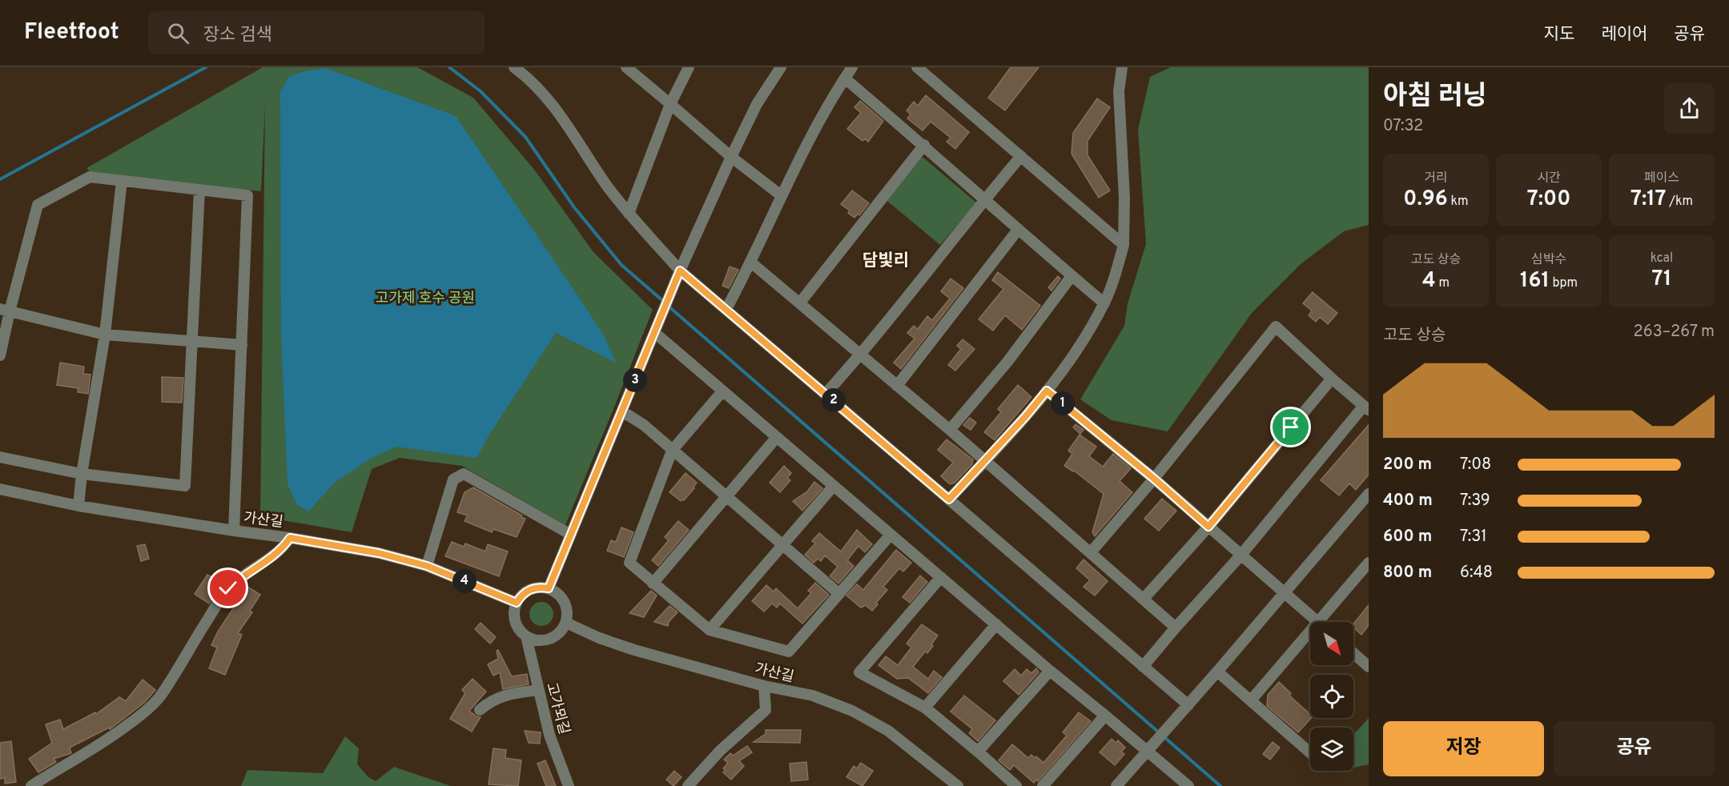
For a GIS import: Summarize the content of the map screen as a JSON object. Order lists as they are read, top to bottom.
{
  "streets": {
    "street": ["가산길", "고가뫼길"]
  },
  "crossings": [
    ["가산길", "고가뫼길"]
  ],
  "districts": ["담빛리"],
  "parks": ["고가제 호수 공원"],
  "north": "bottom right",
  "page": {
    "header": "Fleetfoot",
    "search": "장소 검색",
    "nav": ["지도", "레이어", "공유"],
    "heading": ["아침 러닝", "07:32"],
    "stats": [
      ["거리", "0.96 km"],
      ["시간", "7:00"],
      ["페이스", "7:17 /km"],
      ["고도 상승", "4 m"],
      ["심박수", "161 bpm"],
      ["kcal", "71"]
    ],
    "chart": ["고도 상승", "263–267 m"],
    "pins": [
      "3",
      "2",
      "1",
      "4"
    ],
    "list": [
      {
        "name": "200 m",
        "note": "7:08"
      },
      {
        "name": "400 m",
        "note": "7:39"
      },
      {
        "name": "600 m",
        "note": "7:31"
      },
      {
        "name": "800 m",
        "note": "6:48"
      }
    ],
    "buttons": ["저장", "공유"]
  }
}
